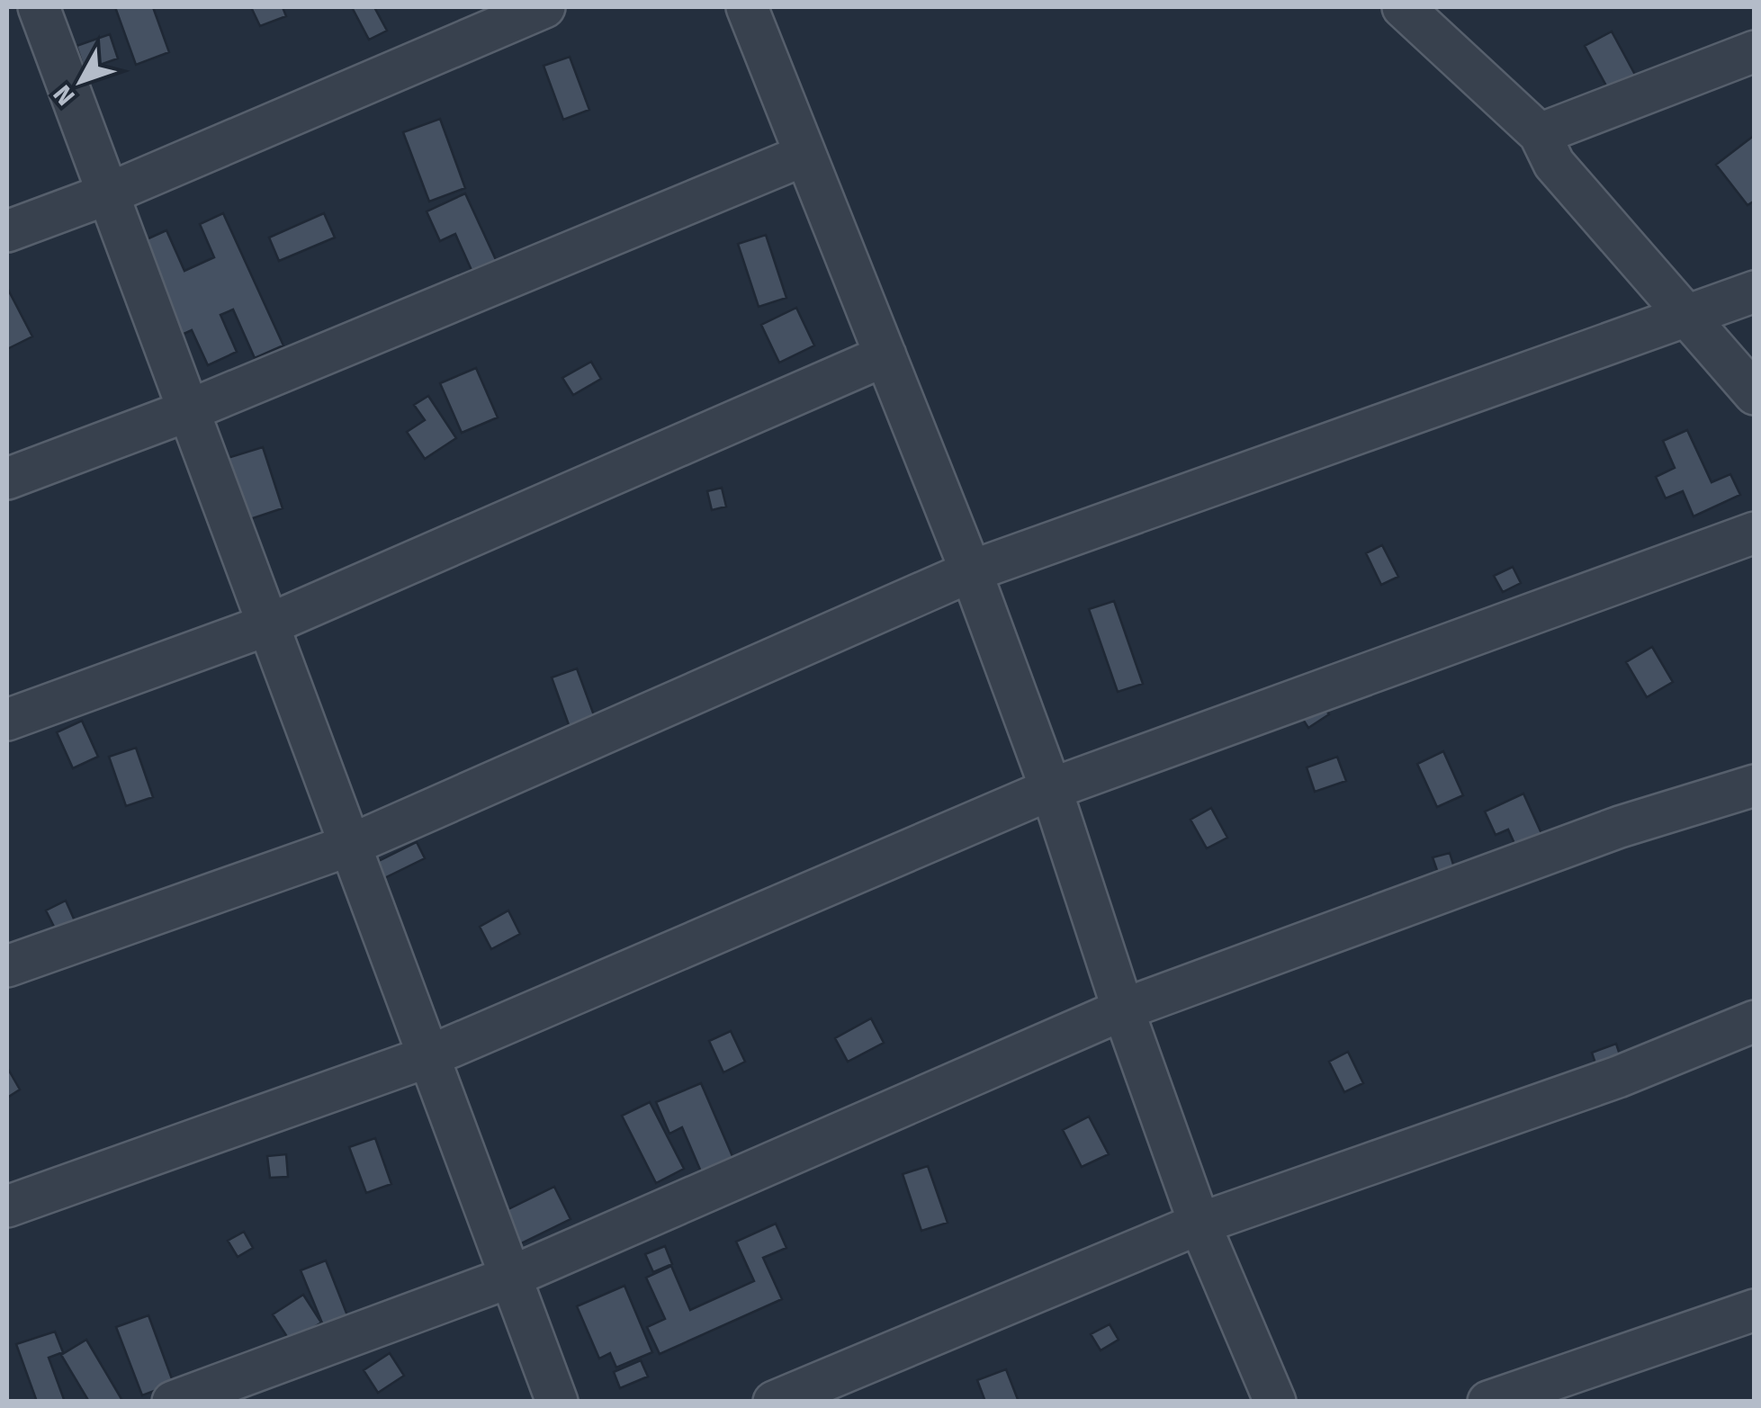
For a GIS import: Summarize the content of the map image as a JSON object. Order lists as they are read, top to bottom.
{
  "north": "bottom left"
}
